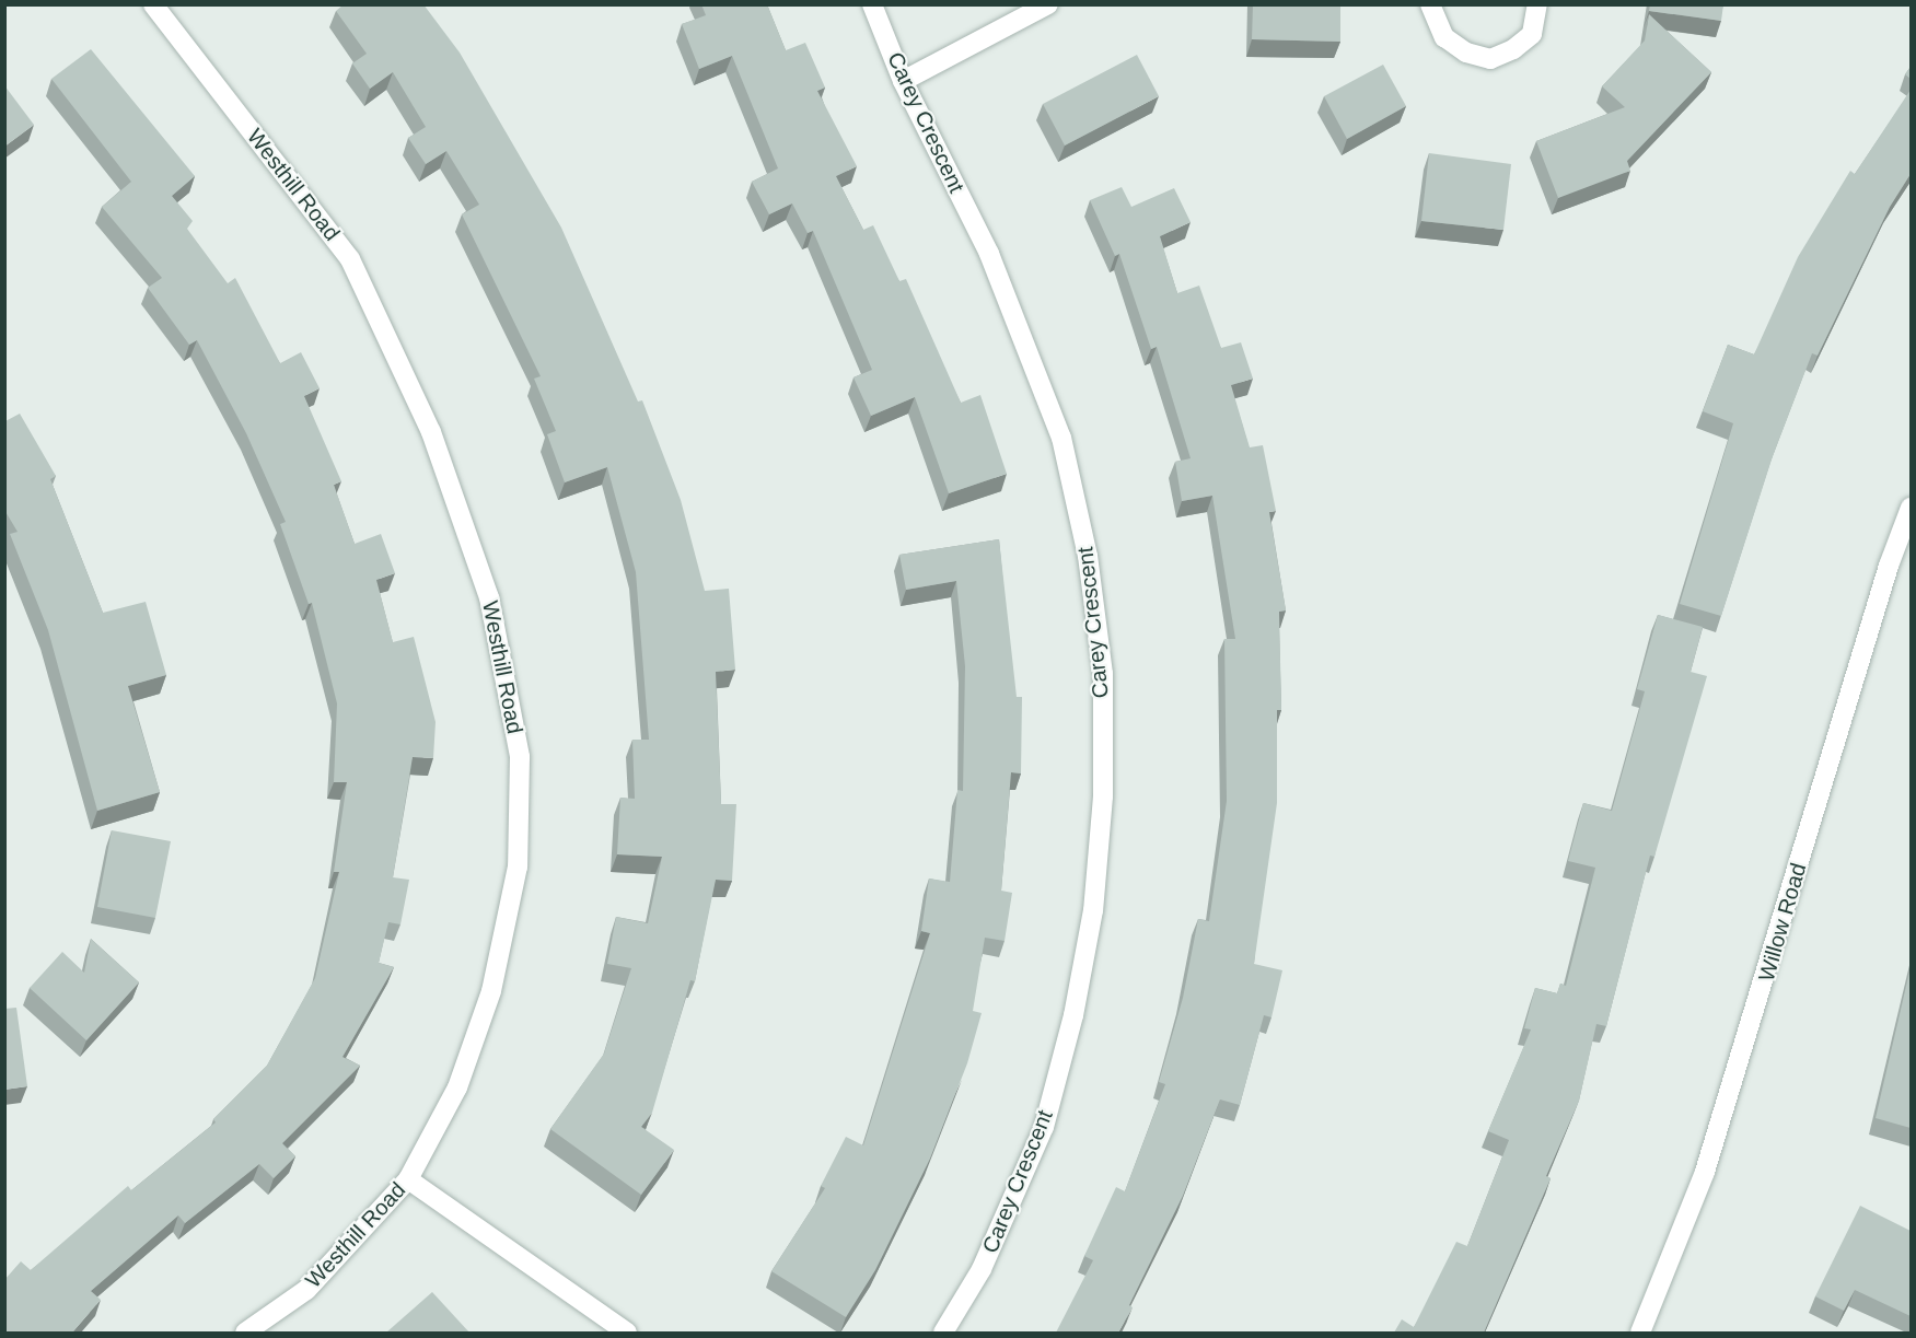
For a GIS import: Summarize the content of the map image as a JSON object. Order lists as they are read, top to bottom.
{
  "streets": {
    "street": ["Carey Crescent", "Westhill Road", "Willow Road"]
  }
}
